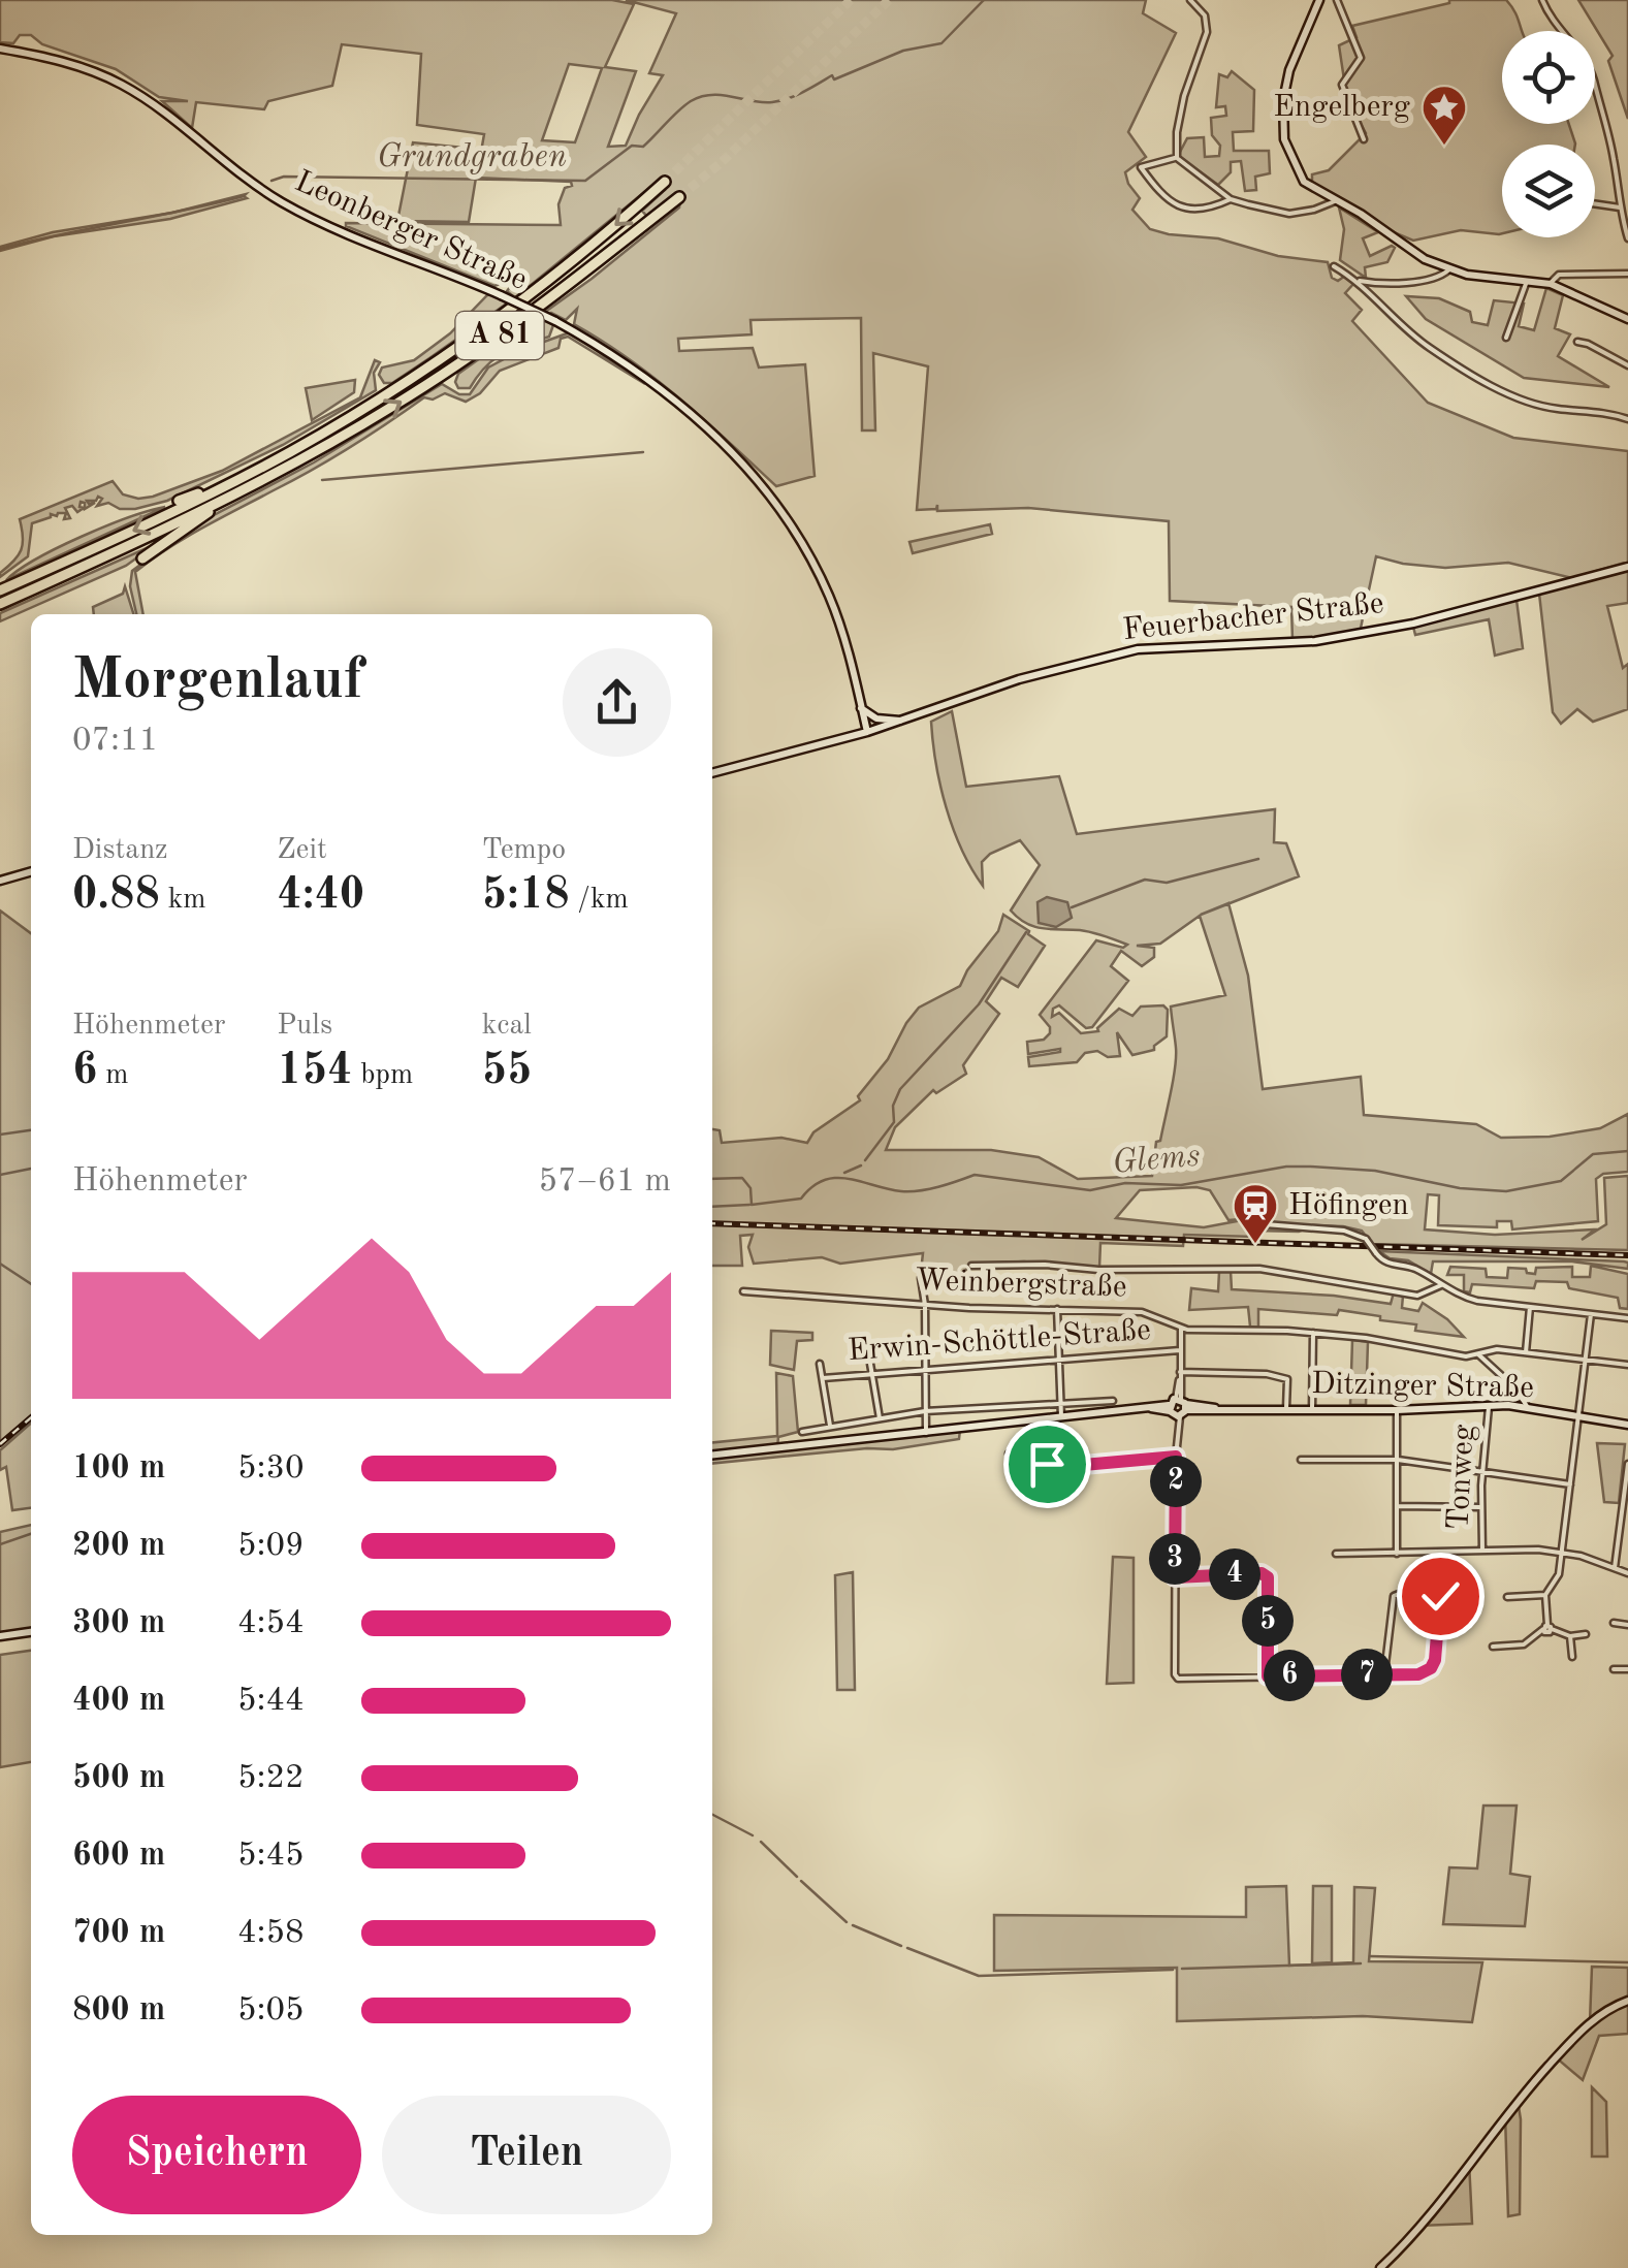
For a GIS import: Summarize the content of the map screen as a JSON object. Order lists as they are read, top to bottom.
{
  "streets": {
    "highway": ["A 81"],
    "main road": ["Leonberger Straße", "Feuerbacher Straße", "Ditzinger Straße"],
    "street": ["Weinbergstraße", "Erwin-Schöttle-Straße", "Tonweg"]
  },
  "crossings": [
    ["Leonberger Straße", "Feuerbacher Straße"],
    ["Ditzinger Straße", "Tonweg"]
  ],
  "water": ["Grundgraben", "Glems"],
  "places": {
    "place": ["Engelberg"],
    "station": ["Höfingen"]
  },
  "page": {
    "heading": ["Morgenlauf", "07:11"],
    "stats": [
      ["Distanz", "0.88 km"],
      ["Zeit", "4:40"],
      ["Tempo", "5:18 /km"],
      ["Höhenmeter", "6 m"],
      ["Puls", "154 bpm"],
      ["kcal", "55"]
    ],
    "chart": ["Höhenmeter", "57–61 m"],
    "list": [
      {
        "name": "100 m",
        "note": "5:30"
      },
      {
        "name": "200 m",
        "note": "5:09"
      },
      {
        "name": "300 m",
        "note": "4:54"
      },
      {
        "name": "400 m",
        "note": "5:44"
      },
      {
        "name": "500 m",
        "note": "5:22"
      },
      {
        "name": "600 m",
        "note": "5:45"
      },
      {
        "name": "700 m",
        "note": "4:58"
      },
      {
        "name": "800 m",
        "note": "5:05"
      }
    ],
    "pins": [
      "2",
      "3",
      "4",
      "5",
      "7",
      "6"
    ],
    "buttons": ["Speichern", "Teilen"]
  }
}
